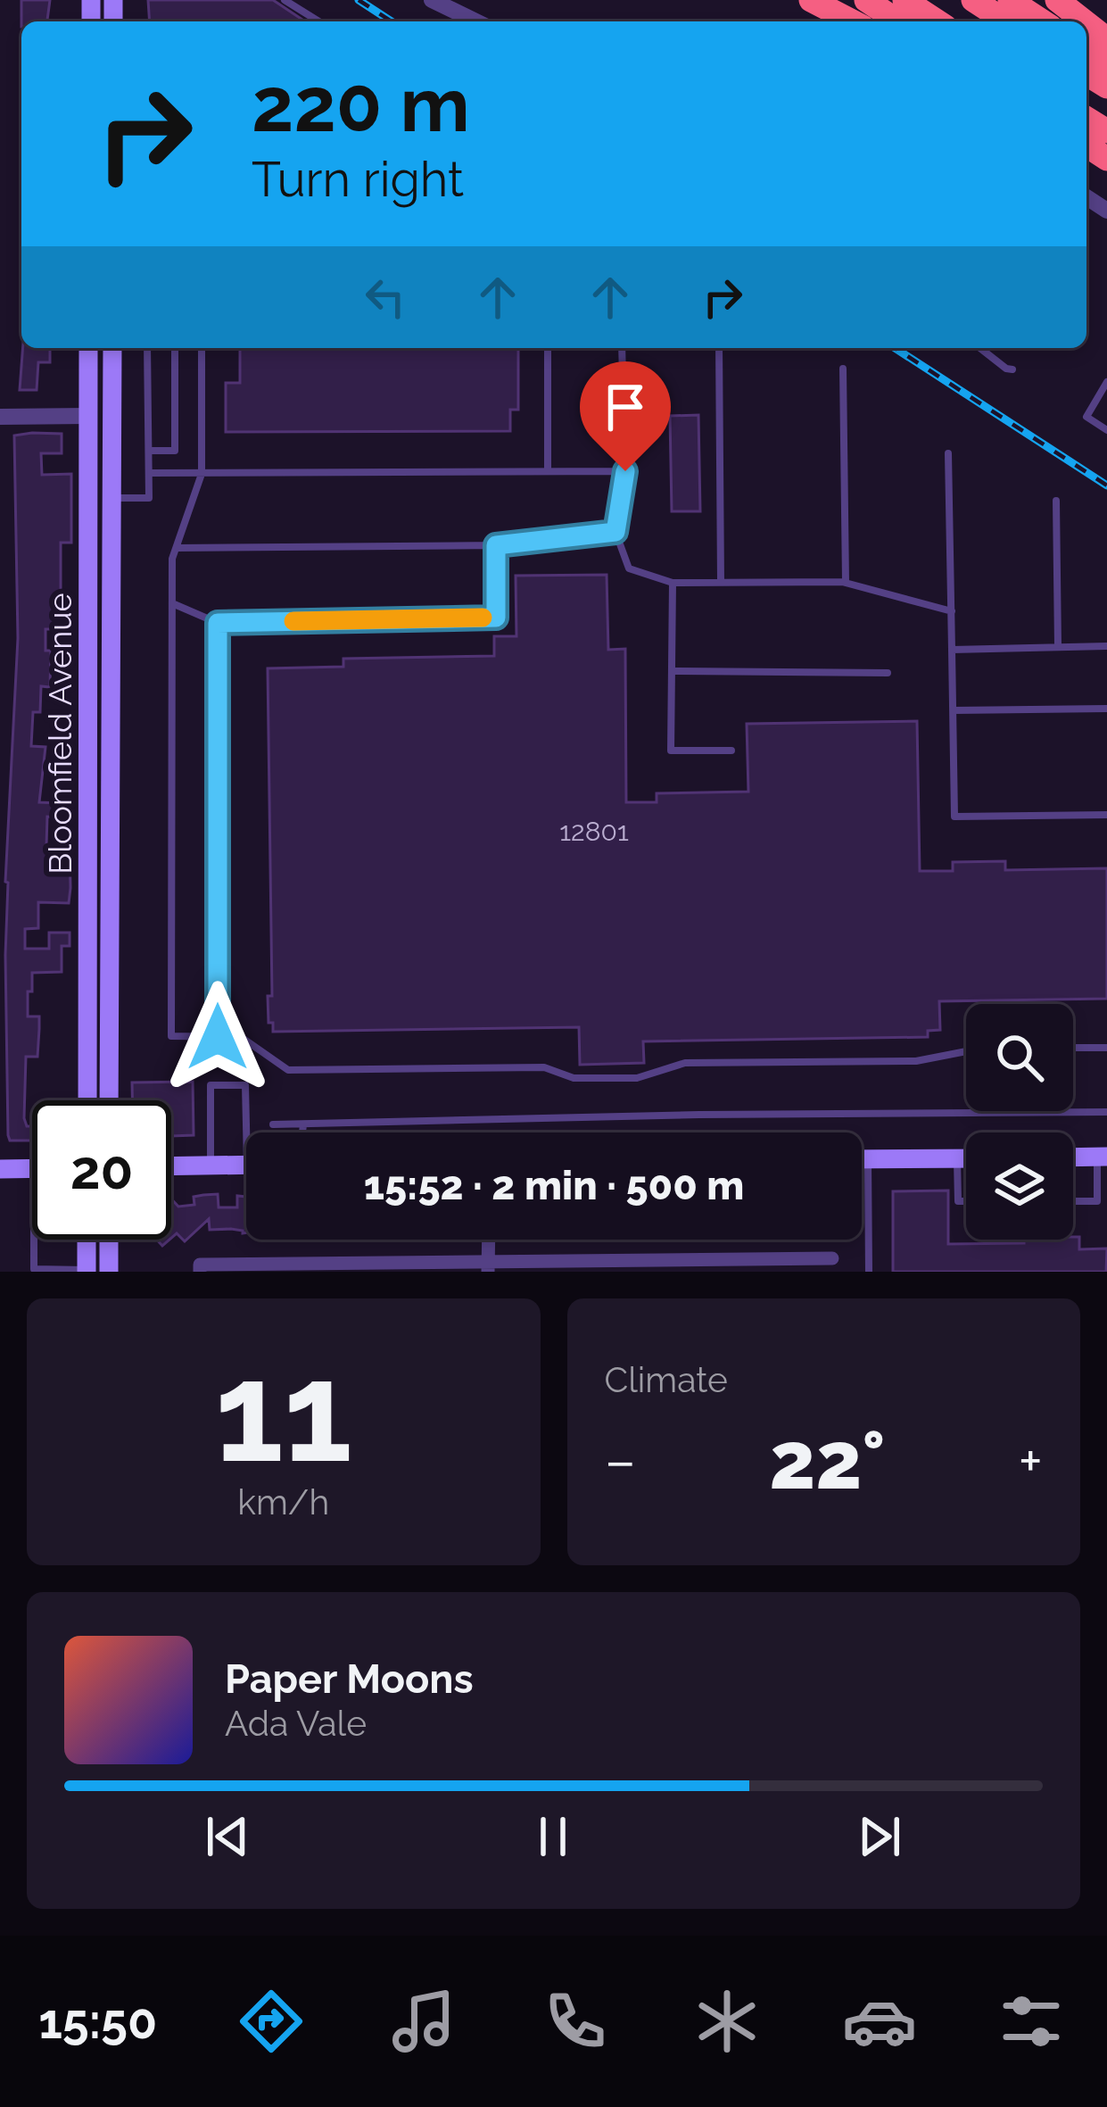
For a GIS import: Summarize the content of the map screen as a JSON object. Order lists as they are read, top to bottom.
{
  "streets": {
    "main road": ["Bloomfield Avenue"]
  },
  "house_numbers": ["12801"],
  "page": {
    "turn": ["220 m", "Turn right"],
    "limit": "20",
    "trip": "15:52 · 2 min · 500 m",
    "tile": [
      ["11", "km/h"],
      "Climate"
    ],
    "heat": ["−", "22°", "+"],
    "song": ["Paper Moons", "Ada Vale"],
    "tabs": "15:50"
  }
}
